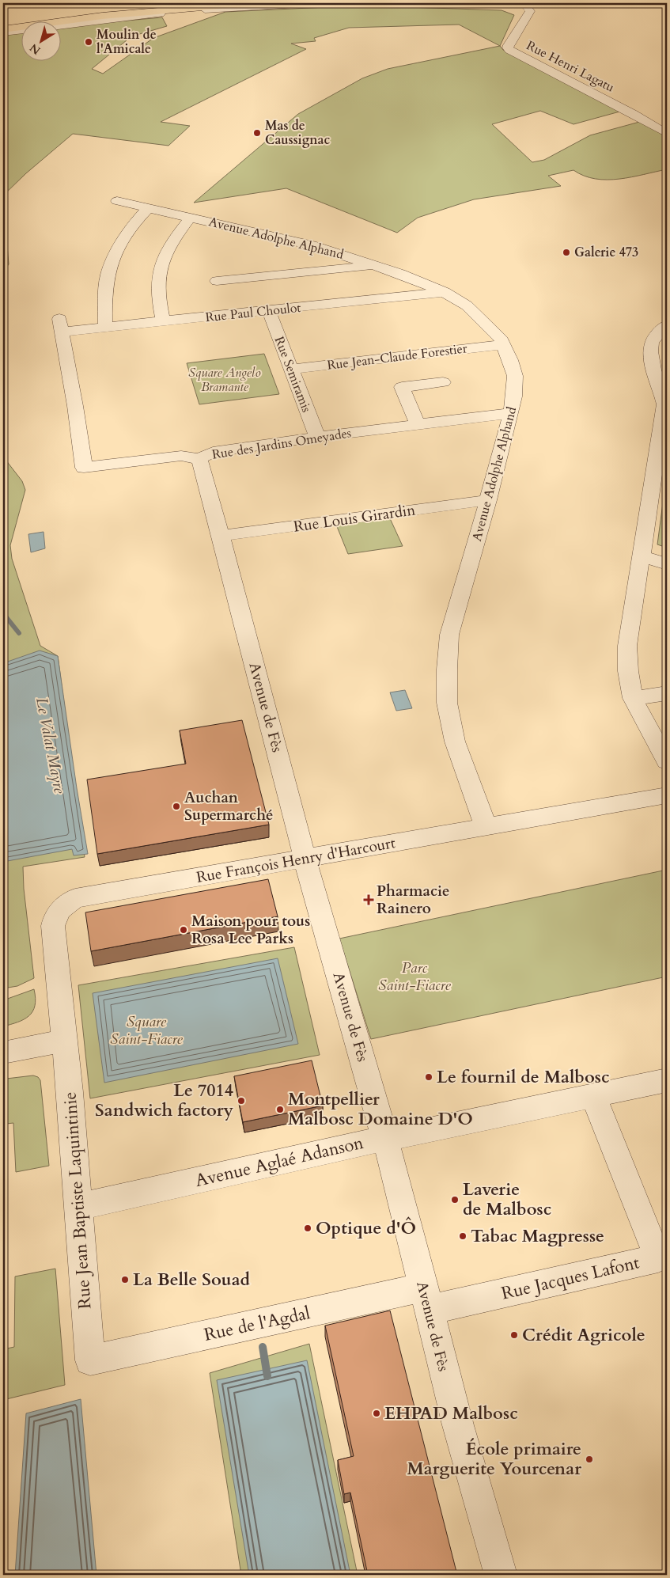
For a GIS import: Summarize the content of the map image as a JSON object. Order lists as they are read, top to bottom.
{
  "streets": {
    "street": [
      "Rue Henri Lagatu",
      "Avenue Adolphe Alphand",
      "Rue Paul Choulot",
      "Rue Jean-Claude Forestier",
      "Rue Semiramis",
      "Rue des Jardins Omeyades",
      "Rue Louis Girardin",
      "Avenue de Fès",
      "Rue François Henry d'Harcourt",
      "Avenue Aglaé Adanson",
      "Rue Jean Baptiste Laquintinie",
      "Rue Jacques Lafont",
      "Rue de l'Agdal"
    ]
  },
  "crossings": [
    ["Avenue Adolphe Alphand", "Rue Paul Choulot"],
    ["Avenue Adolphe Alphand", "Rue Jean-Claude Forestier"],
    ["Avenue Adolphe Alphand", "Rue des Jardins Omeyades"],
    ["Avenue Adolphe Alphand", "Rue Louis Girardin"],
    ["Avenue Adolphe Alphand", "Rue François Henry d'Harcourt"],
    ["Rue Paul Choulot", "Rue Semiramis"],
    ["Rue Paul Choulot", "Rue des Jardins Omeyades"],
    ["Rue Jean-Claude Forestier", "Rue Semiramis"],
    ["Rue Semiramis", "Rue des Jardins Omeyades"],
    ["Rue des Jardins Omeyades", "Avenue de Fès"],
    ["Rue Louis Girardin", "Avenue de Fès"],
    ["Avenue de Fès", "Rue François Henry d'Harcourt"],
    ["Avenue de Fès", "Avenue Aglaé Adanson"],
    ["Avenue de Fès", "Rue Jacques Lafont"],
    ["Avenue de Fès", "Rue de l'Agdal"],
    ["Rue François Henry d'Harcourt", "Rue Jean Baptiste Laquintinie"],
    ["Avenue Aglaé Adanson", "Rue Jean Baptiste Laquintinie"],
    ["Avenue Aglaé Adanson", "Rue Jacques Lafont"],
    ["Rue Jean Baptiste Laquintinie", "Rue de l'Agdal"],
    ["Rue Jacques Lafont", "Rue de l'Agdal"]
  ],
  "water": ["Le Valat Mayre"],
  "parks": ["Square Angelo Bramante", "Parc Saint-Fiacre", "Square Saint-Fiacre"],
  "places": {
    "other": [
      "Moulin de l'Amicale",
      "Mas de Caussignac",
      "Galerie 473",
      "Auchan Supermarché",
      "Maison pour tous Rosa Lee Parks",
      "Le fournil de Malbosc",
      "Le 7014 Sandwich factory",
      "Montpellier Malbosc Domaine D'O",
      "Laverie de Malbosc",
      "Optique d'Ô",
      "Tabac Magpresse",
      "La Belle Souad",
      "Crédit Agricole",
      "EHPAD Malbosc",
      "École primaire Marguerite Yourcenar"
    ],
    "health": ["Pharmacie Rainero"]
  },
  "north": "bottom left"
}
